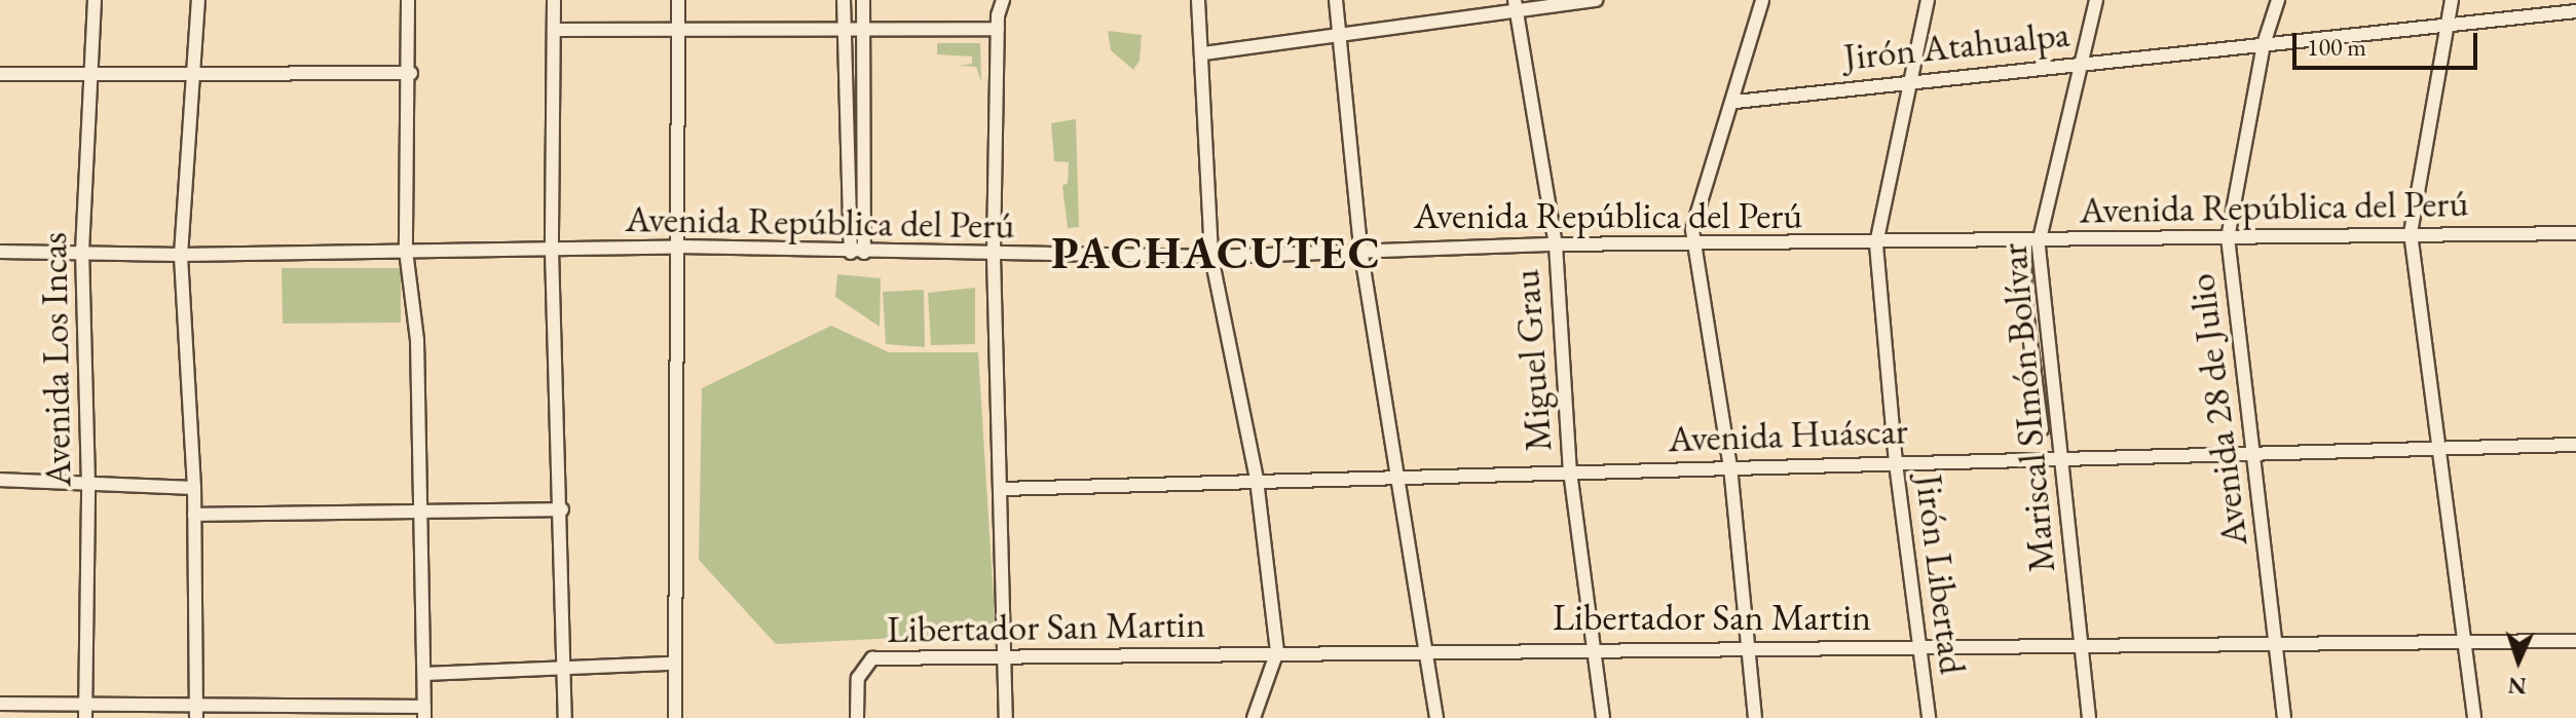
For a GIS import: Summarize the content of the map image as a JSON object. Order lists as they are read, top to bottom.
{
  "streets": {
    "street": [
      "Jirón Atahualpa",
      "Avenida República del Perú",
      "Avenida Los Incas",
      "Miguel Grau",
      "Mariscal SImón Bolívar",
      "Avenida 28 de Julio",
      "Avenida Huáscar",
      "Jirón Libertad",
      "Libertador San Martin"
    ]
  },
  "crossings": [
    ["Jirón Atahualpa", "Mariscal SImón Bolívar"],
    ["Jirón Atahualpa", "Avenida 28 de Julio"],
    ["Jirón Atahualpa", "Jirón Libertad"],
    ["Avenida República del Perú", "Avenida Los Incas"],
    ["Avenida República del Perú", "Miguel Grau"],
    ["Avenida República del Perú", "Mariscal SImón Bolívar"],
    ["Avenida República del Perú", "Avenida 28 de Julio"],
    ["Avenida República del Perú", "Jirón Libertad"],
    ["Miguel Grau", "Avenida Huáscar"],
    ["Miguel Grau", "Libertador San Martin"],
    ["Mariscal SImón Bolívar", "Avenida Huáscar"],
    ["Mariscal SImón Bolívar", "Libertador San Martin"],
    ["Avenida 28 de Julio", "Avenida Huáscar"],
    ["Avenida 28 de Julio", "Libertador San Martin"],
    ["Avenida Huáscar", "Jirón Libertad"],
    ["Jirón Libertad", "Libertador San Martin"]
  ],
  "districts": ["PACHACUTEC"],
  "scale_bar": "100 m",
  "north": "bottom"
}
